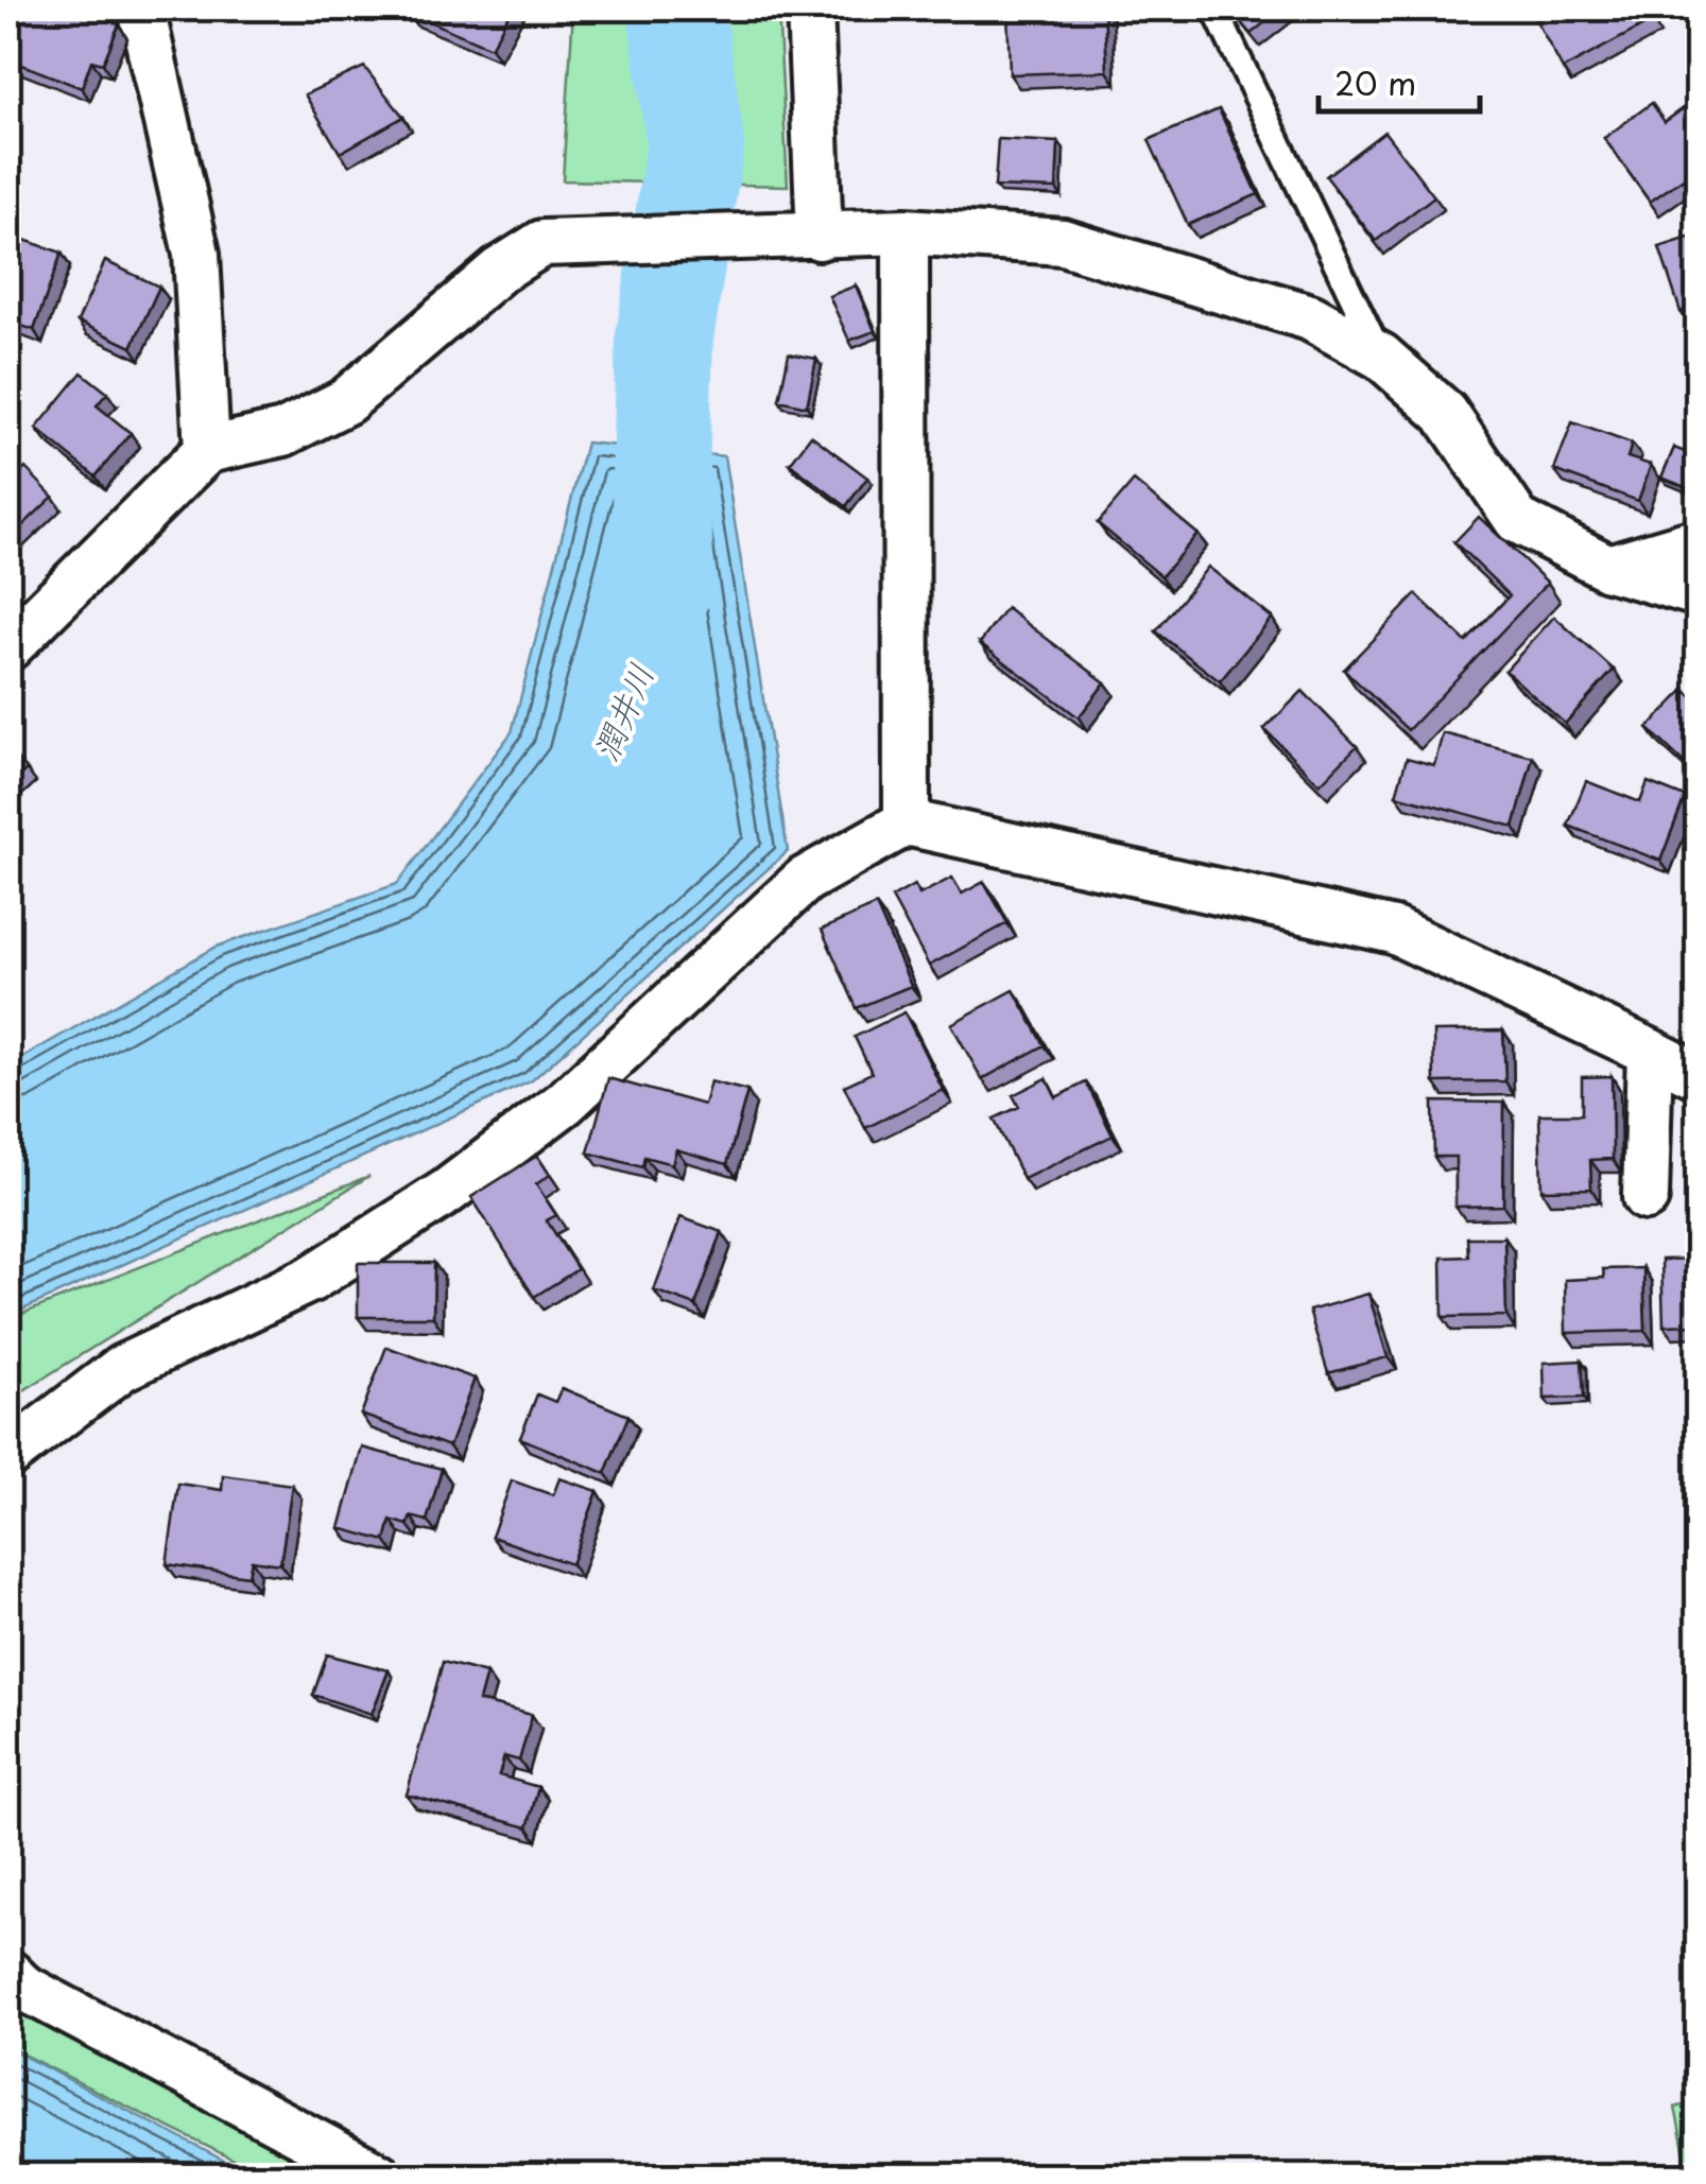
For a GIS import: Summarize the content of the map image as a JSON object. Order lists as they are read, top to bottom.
{
  "water": ["潤井川"],
  "scale_bar": "20 m"
}
